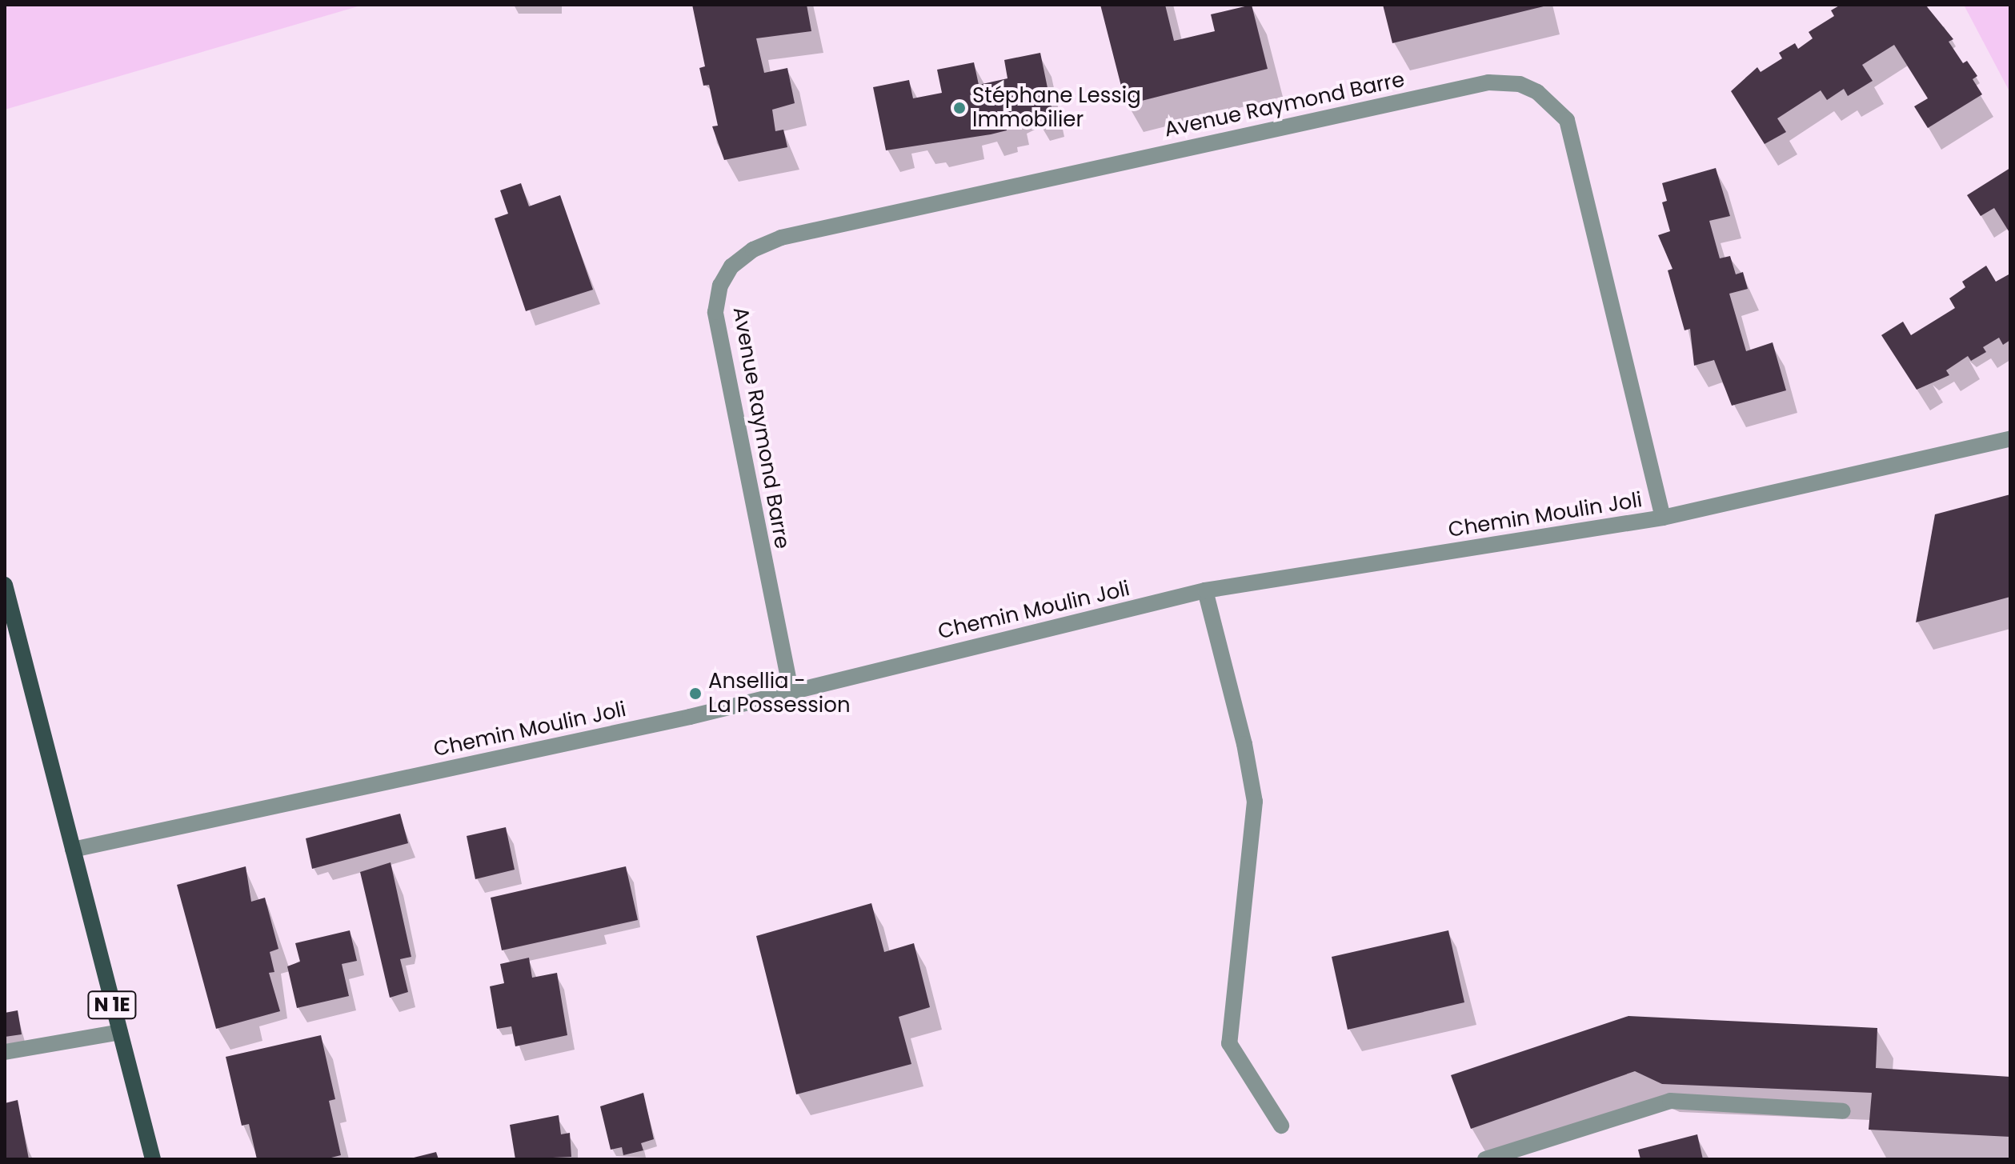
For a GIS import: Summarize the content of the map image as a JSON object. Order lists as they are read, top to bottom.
{
  "streets": {
    "main road": ["N 1E"],
    "street": ["Avenue Raymond Barre", "Chemin Moulin Joli"]
  },
  "crossings": [
    ["Avenue Raymond Barre", "Chemin Moulin Joli"],
    ["Chemin Moulin Joli", "N 1E"]
  ],
  "places": ["Stéphane Lessig Immobilier", "Ansellia - La Possession"]
}
